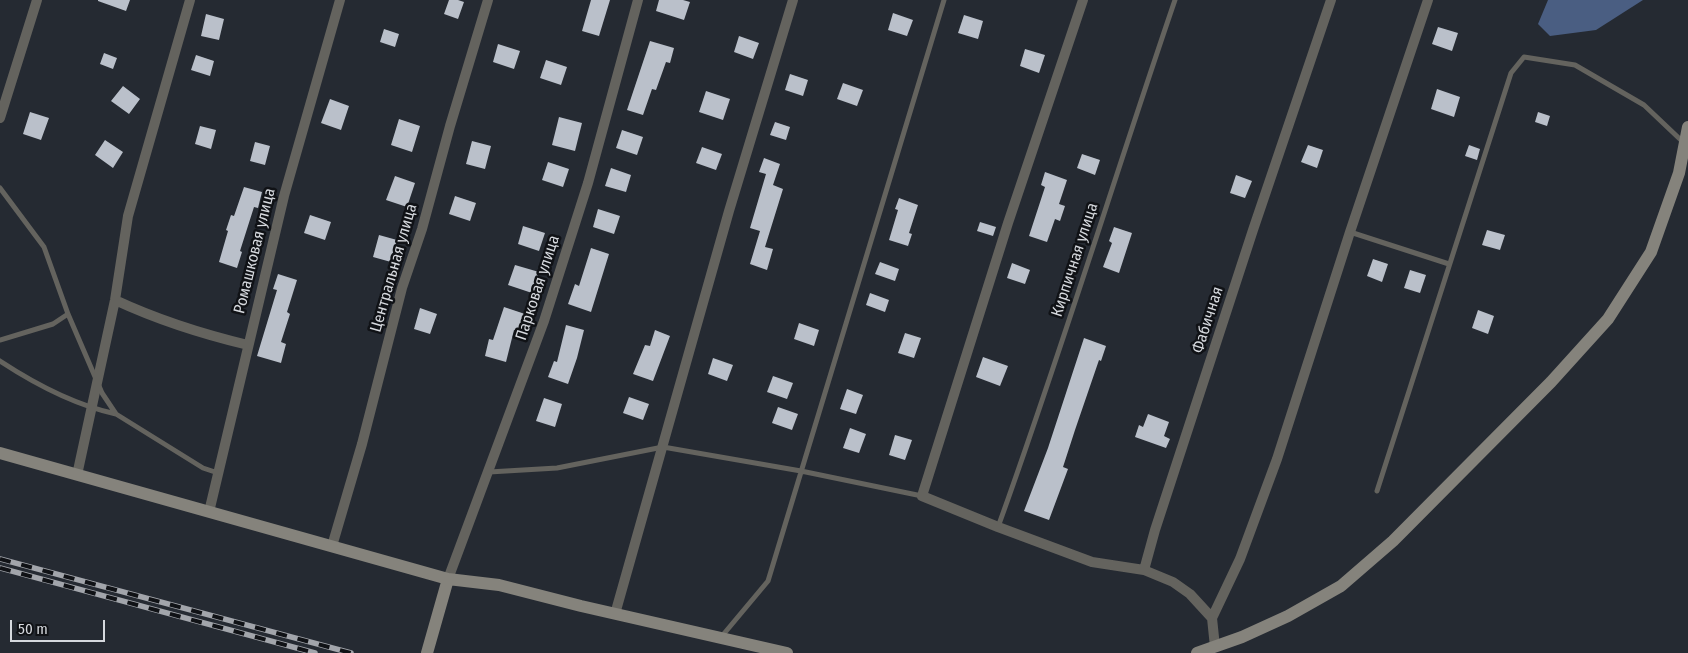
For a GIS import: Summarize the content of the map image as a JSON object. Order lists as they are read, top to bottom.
{
  "streets": {
    "street": [
      "Ромашковая улица",
      "Центральная улица",
      "Парковая улица",
      "Фабичная"
    ],
    "lane": ["Кирпичная улица"]
  },
  "scale_bar": "50 m"
}
